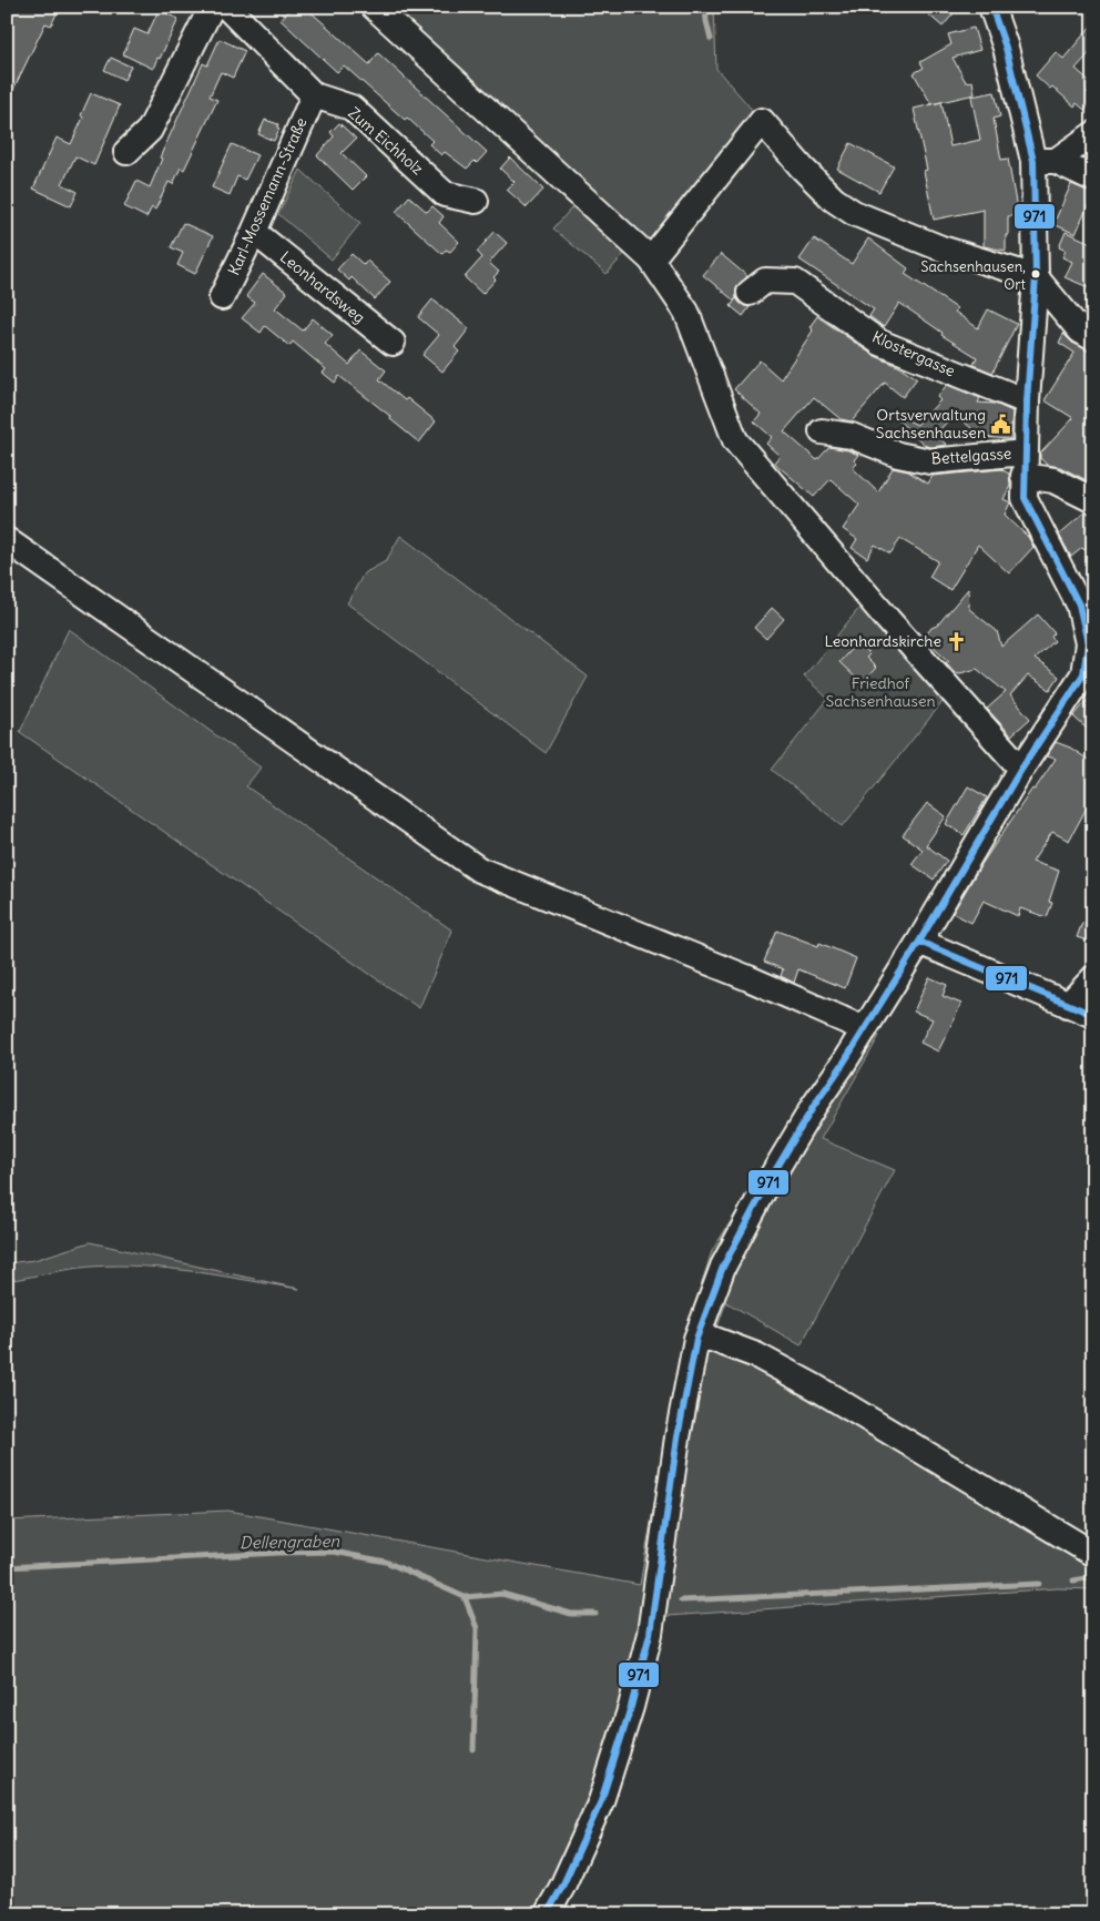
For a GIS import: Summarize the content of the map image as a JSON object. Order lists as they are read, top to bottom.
{
  "streets": {
    "street": [
      "Zum Eichholz",
      "Karl-Mossemann-Straße",
      "Leonhardsweg",
      "Klostergasse",
      "Bettelgasse"
    ]
  },
  "crossings": [
    ["Zum Eichholz", "Karl-Mossemann-Straße"],
    ["Karl-Mossemann-Straße", "Leonhardsweg"]
  ],
  "water": ["Dellengraben"],
  "parks": ["Friedhof Sachsenhausen"],
  "places": {
    "other": ["Sachsenhausen, Ort"],
    "public building": ["Ortsverwaltung Sachsenhausen"],
    "church": ["Leonhardskirche"]
  },
  "lines": ["transit line 971"]
}
